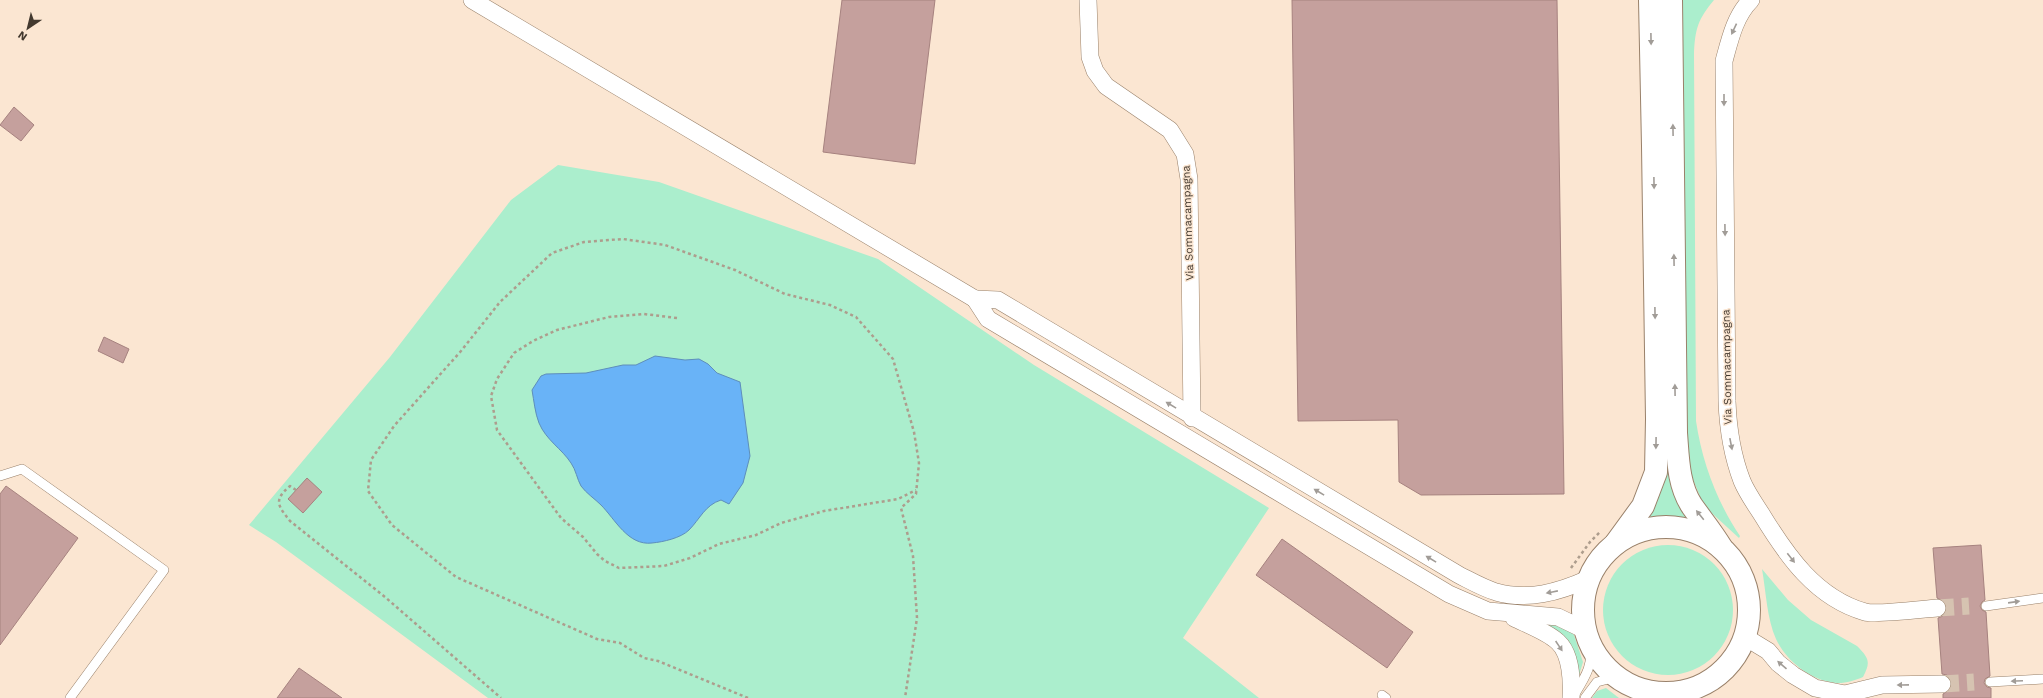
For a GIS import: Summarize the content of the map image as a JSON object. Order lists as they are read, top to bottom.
{
  "streets": {
    "street": ["Via Sommacampagna"]
  },
  "north": "bottom left"
}
